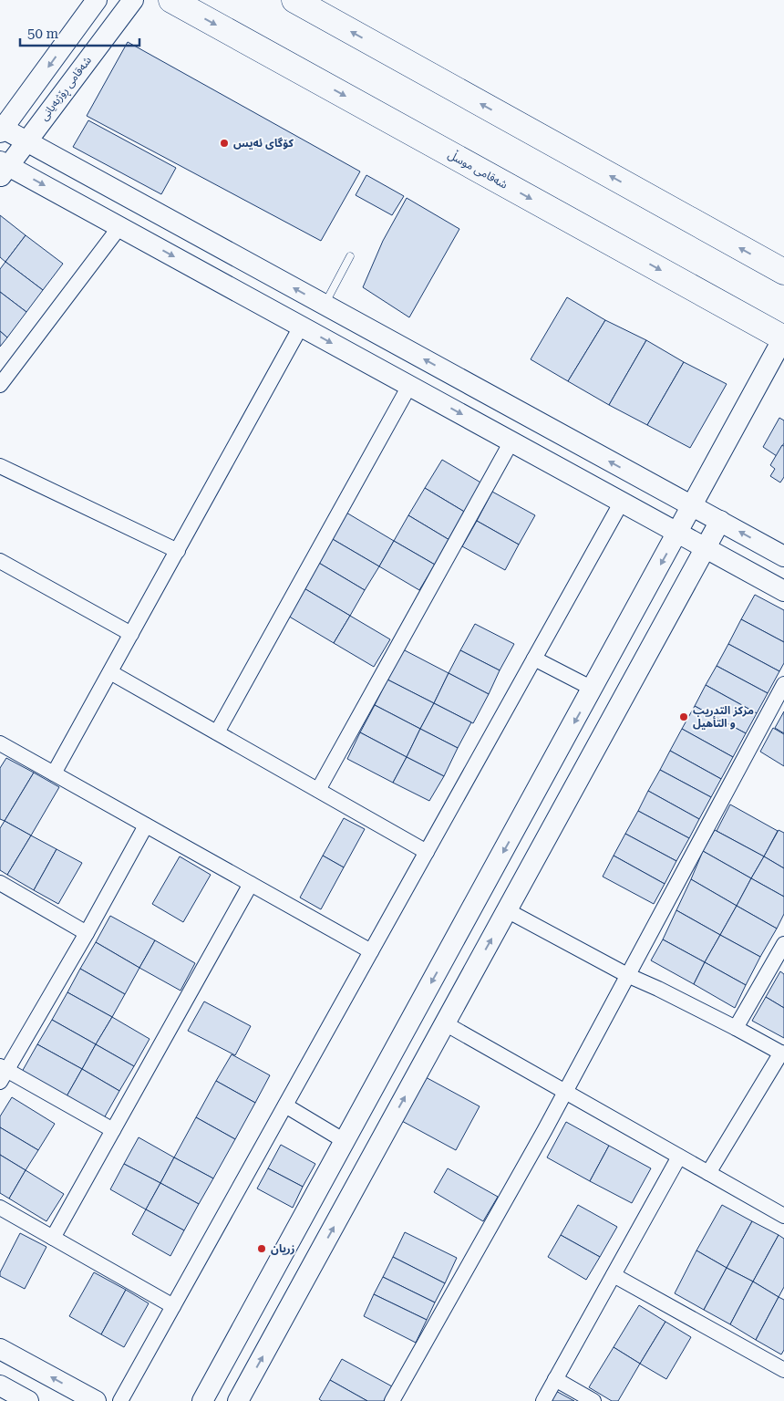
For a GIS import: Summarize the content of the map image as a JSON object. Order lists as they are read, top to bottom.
{
  "streets": {
    "highway": ["شەقامی موسڵ"],
    "street": ["شەقامی ڕۆژبەیانی"]
  },
  "places": ["کۆگای ئەیس", "مركز التدريب و التأهيل", "زریان"],
  "scale_bar": "50 m"
}
